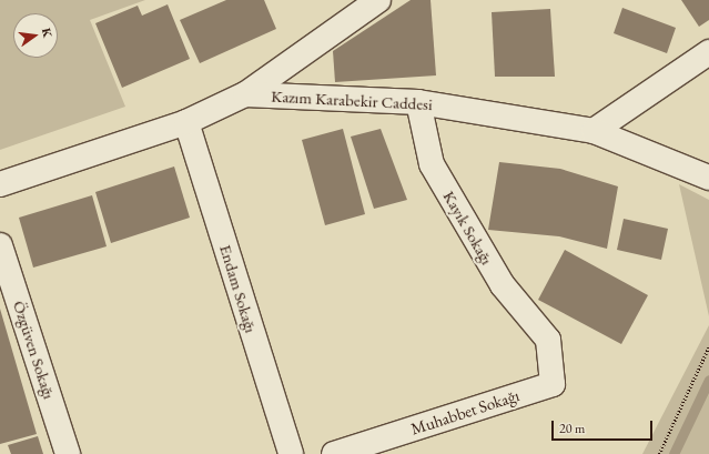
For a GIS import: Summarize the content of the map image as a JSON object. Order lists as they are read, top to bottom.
{
  "streets": {
    "street": [
      "Kazım Karabekir Caddesi",
      "Kayık Sokağı",
      "Endam Sokağı",
      "Özgüven Sokağı",
      "Muhabbet Sokağı"
    ]
  },
  "crossings": [
    ["Kazım Karabekir Caddesi", "Kayık Sokağı"],
    ["Kazım Karabekir Caddesi", "Endam Sokağı"],
    ["Kayık Sokağı", "Muhabbet Sokağı"]
  ],
  "scale_bar": "20 m",
  "north": "right"
}
